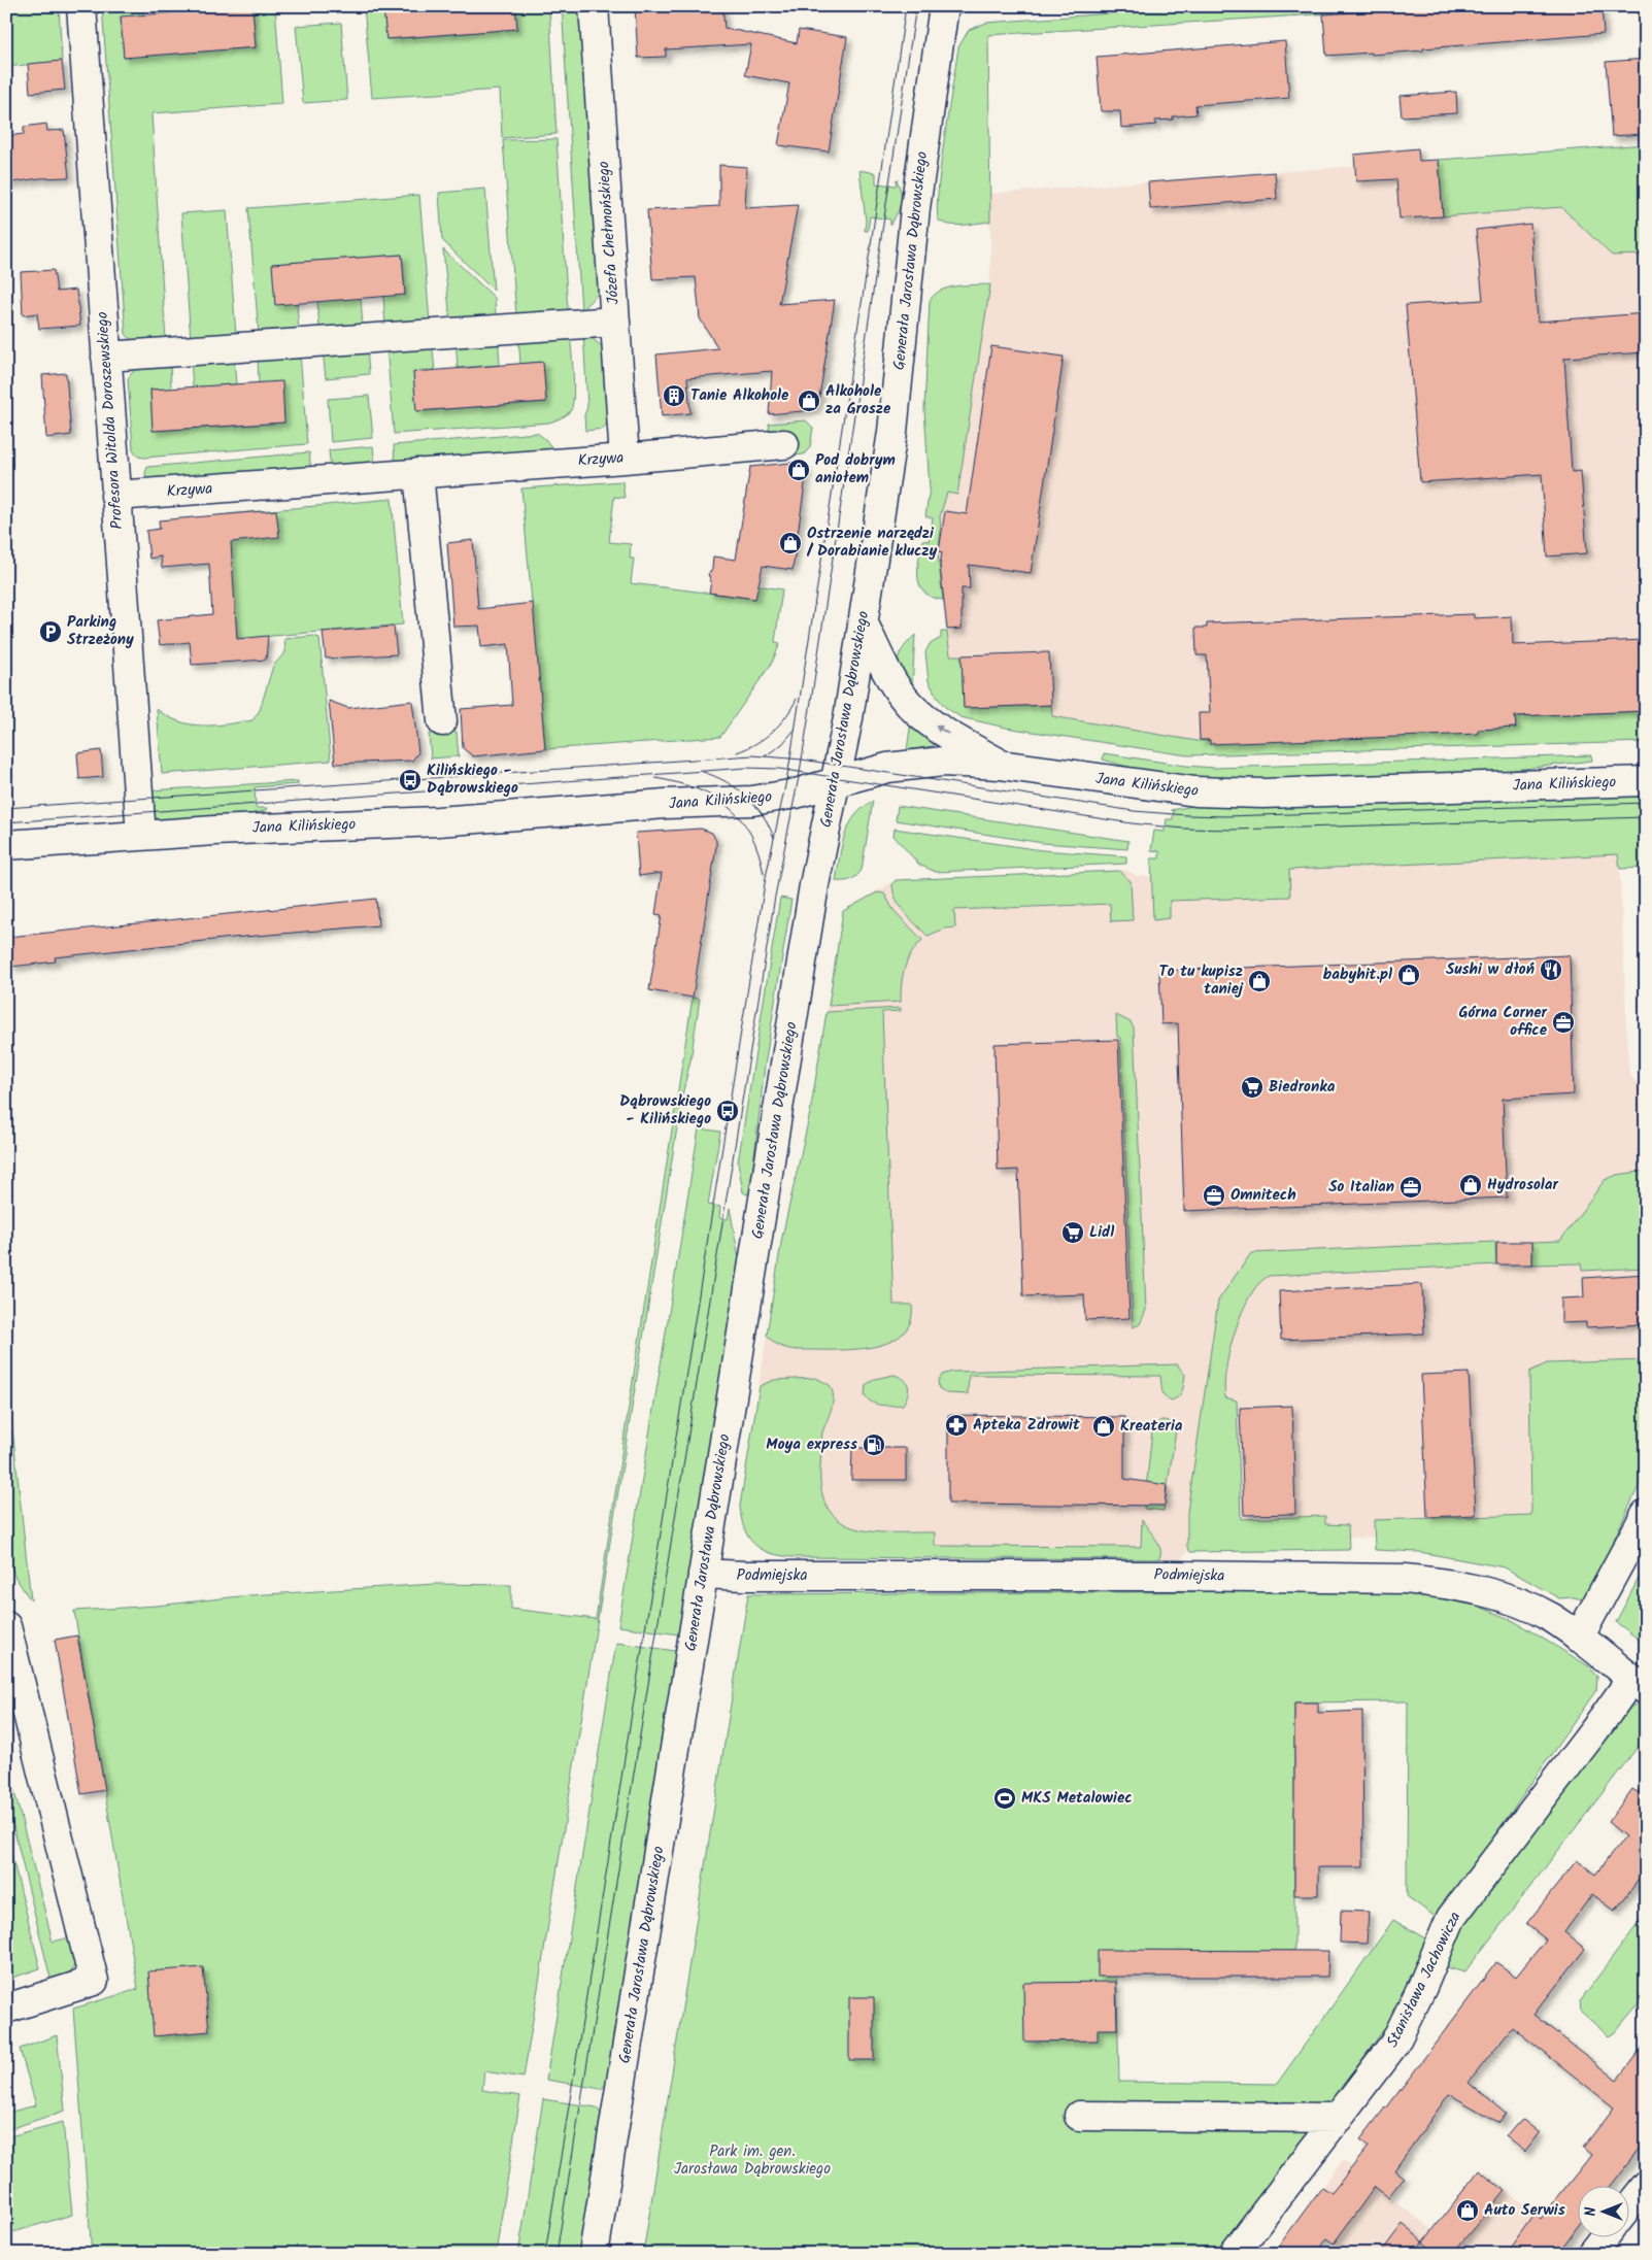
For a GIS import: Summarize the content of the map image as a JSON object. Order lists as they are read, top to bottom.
{
  "streets": {
    "street": [
      "Józefa Chełmońskiego",
      "Generała Jarosława Dąbrowskiego",
      "Profesora Witolda Doroszewskiego",
      "Krzywa",
      "Jana Kilińskiego",
      "Podmiejska",
      "Stanisława Jachowicza"
    ]
  },
  "crossings": [
    ["Józefa Chełmońskiego", "Krzywa"],
    ["Generała Jarosława Dąbrowskiego", "Jana Kilińskiego"],
    ["Generała Jarosława Dąbrowskiego", "Podmiejska"],
    ["Profesora Witolda Doroszewskiego", "Krzywa"],
    ["Profesora Witolda Doroszewskiego", "Jana Kilińskiego"],
    ["Podmiejska", "Stanisława Jachowicza"]
  ],
  "parks": ["Park im. gen. Jarosława Dąbrowskiego"],
  "places": {
    "building": ["Tanie Alkohole"],
    "shop": [
      "Alkohole za Grosze",
      "Pod dobrym aniołem",
      "Ostrzenie narzędzi / Dorabianie kluczy",
      "babyhit.pl",
      "To tu kupisz taniej",
      "Hydrosolar",
      "Kreateria",
      "Auto Serwis"
    ],
    "parking": ["Parking Strzeżony"],
    "bus stop": ["Kilińskiego - Dąbrowskiego", "Dąbrowskiego - Kilińskiego"],
    "restaurant": ["Sushi w dłoń"],
    "office": ["Górna Corner office", "So Italian", "Omnitech"],
    "supermarket": ["Biedronka", "Lidl"],
    "pharmacy": ["Apteka Zdrowit"],
    "fuel station": ["Moya express"],
    "sports": ["MKS Metalowiec"]
  },
  "north": "left"
}
